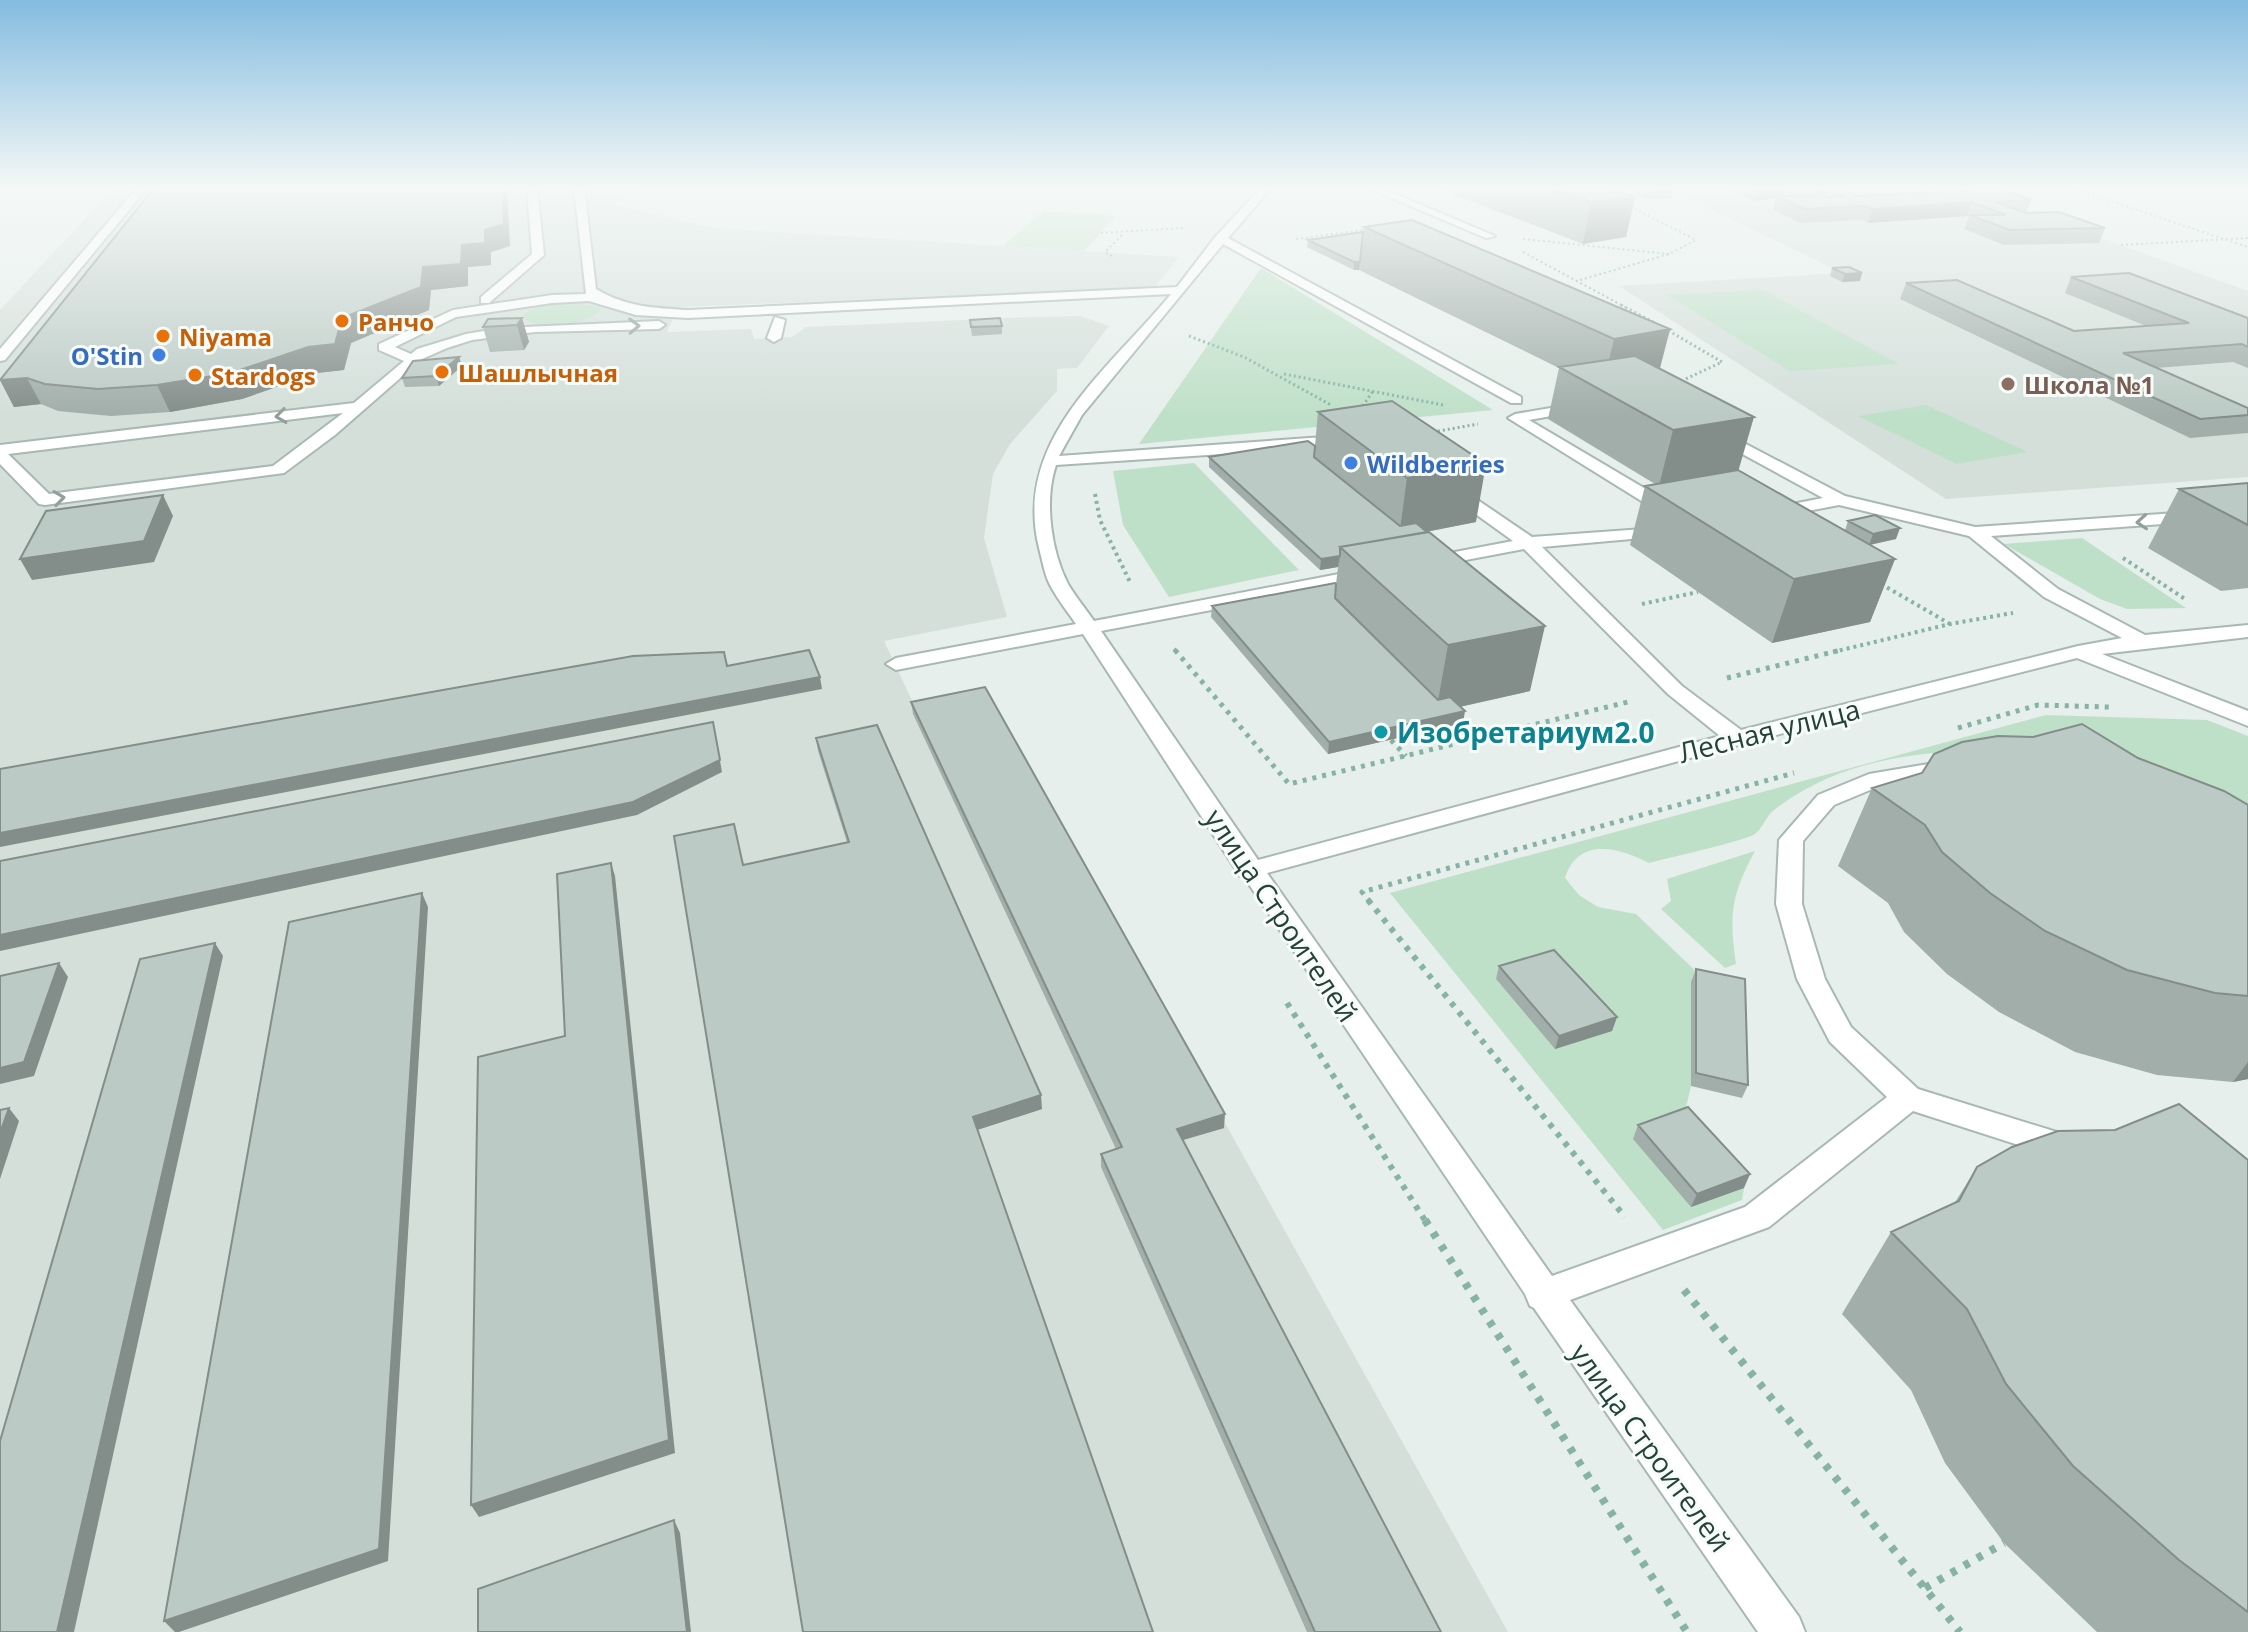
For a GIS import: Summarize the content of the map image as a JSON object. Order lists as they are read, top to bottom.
{
  "streets": {
    "street": ["Лесная улица", "улица Строителей"]
  },
  "crossings": [
    ["Лесная улица", "улица Строителей"]
  ],
  "places": [
    "Ранчо",
    "Niyama",
    "O'Stin",
    "Шашлычная",
    "Stardogs",
    "Школа №1",
    "Wildberries",
    "Изобретариум2.0"
  ]
}
